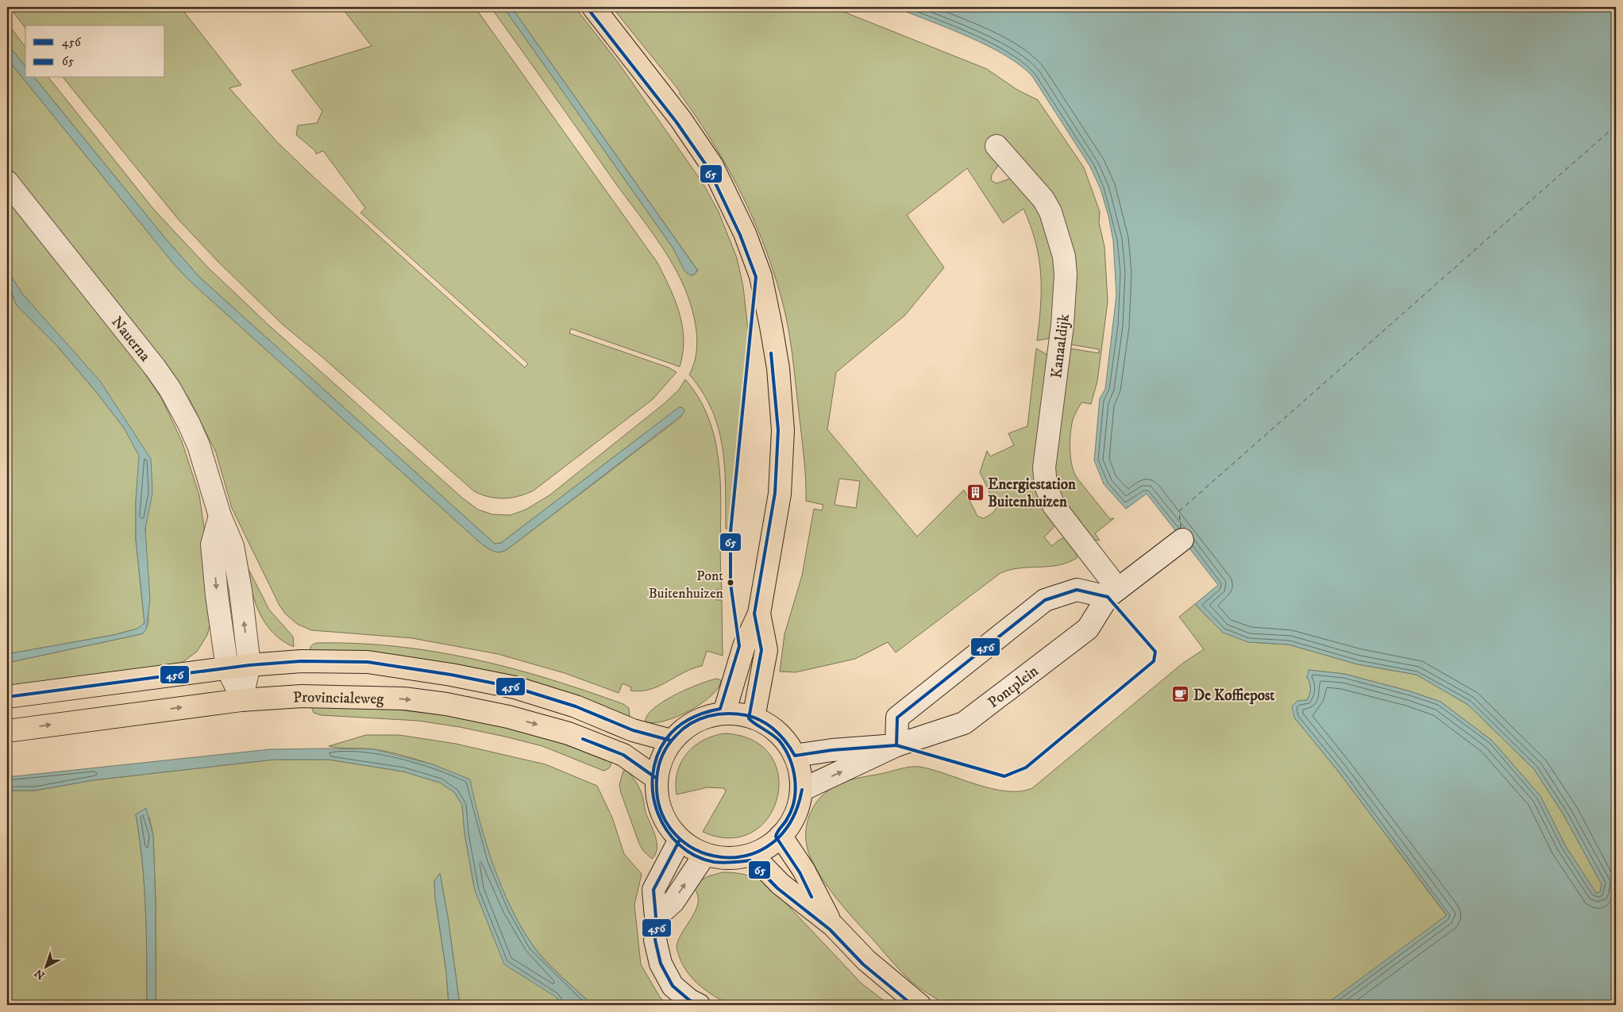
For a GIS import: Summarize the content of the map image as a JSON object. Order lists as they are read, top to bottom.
{
  "streets": {
    "main road": ["Provincialeweg"],
    "street": ["Nauerna", "Kanaaldijk", "Pontplein"]
  },
  "crossings": [
    ["Nauerna", "Provincialeweg"],
    ["Kanaaldijk", "Pontplein"]
  ],
  "places": {
    "building": ["Energiestation Buitenhuizen"],
    "other": ["Pont Buitenhuizen"],
    "cafe": ["De Koffiepost"]
  },
  "lines": ["transit line 65", "transit line 456"],
  "legend": ["456", "65"],
  "north": "bottom left"
}
